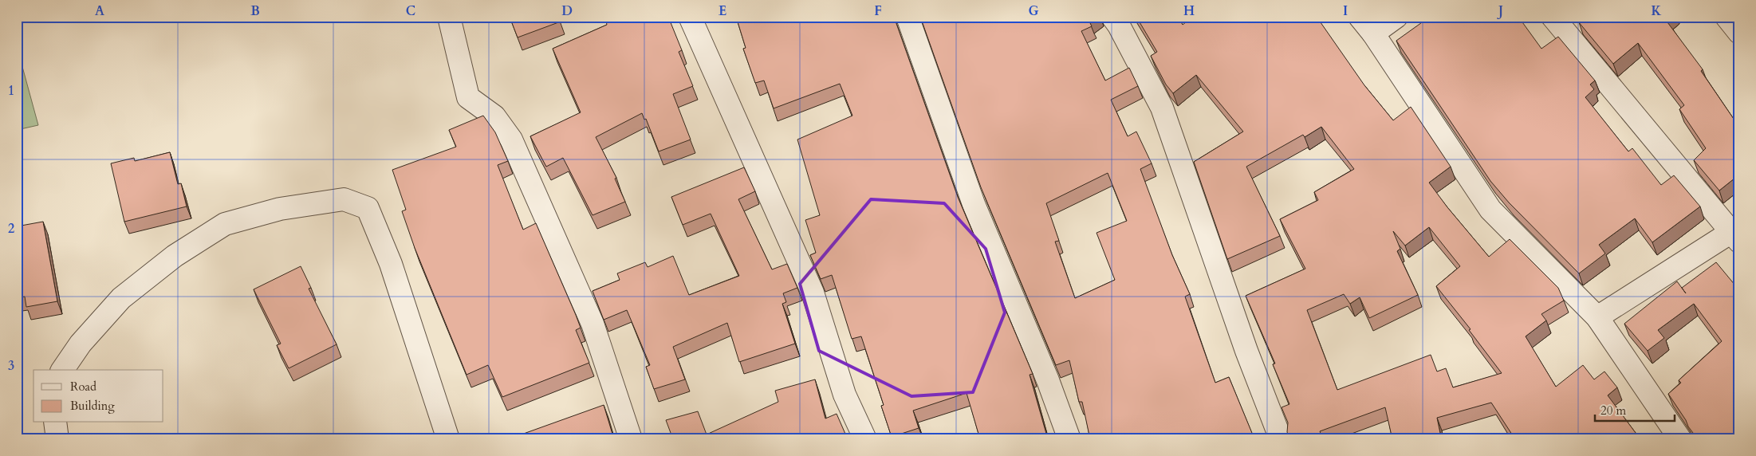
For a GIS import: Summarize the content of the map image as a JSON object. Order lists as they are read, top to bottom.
{
  "legend": ["Road", "Building"],
  "scale_bar": "20 m",
  "grid": {
    "columns": [
      "A",
      "B",
      "C",
      "D",
      "E",
      "F",
      "G",
      "H",
      "I",
      "J",
      "K"
    ],
    "rows": ["1", "2", "3"]
  }
}
